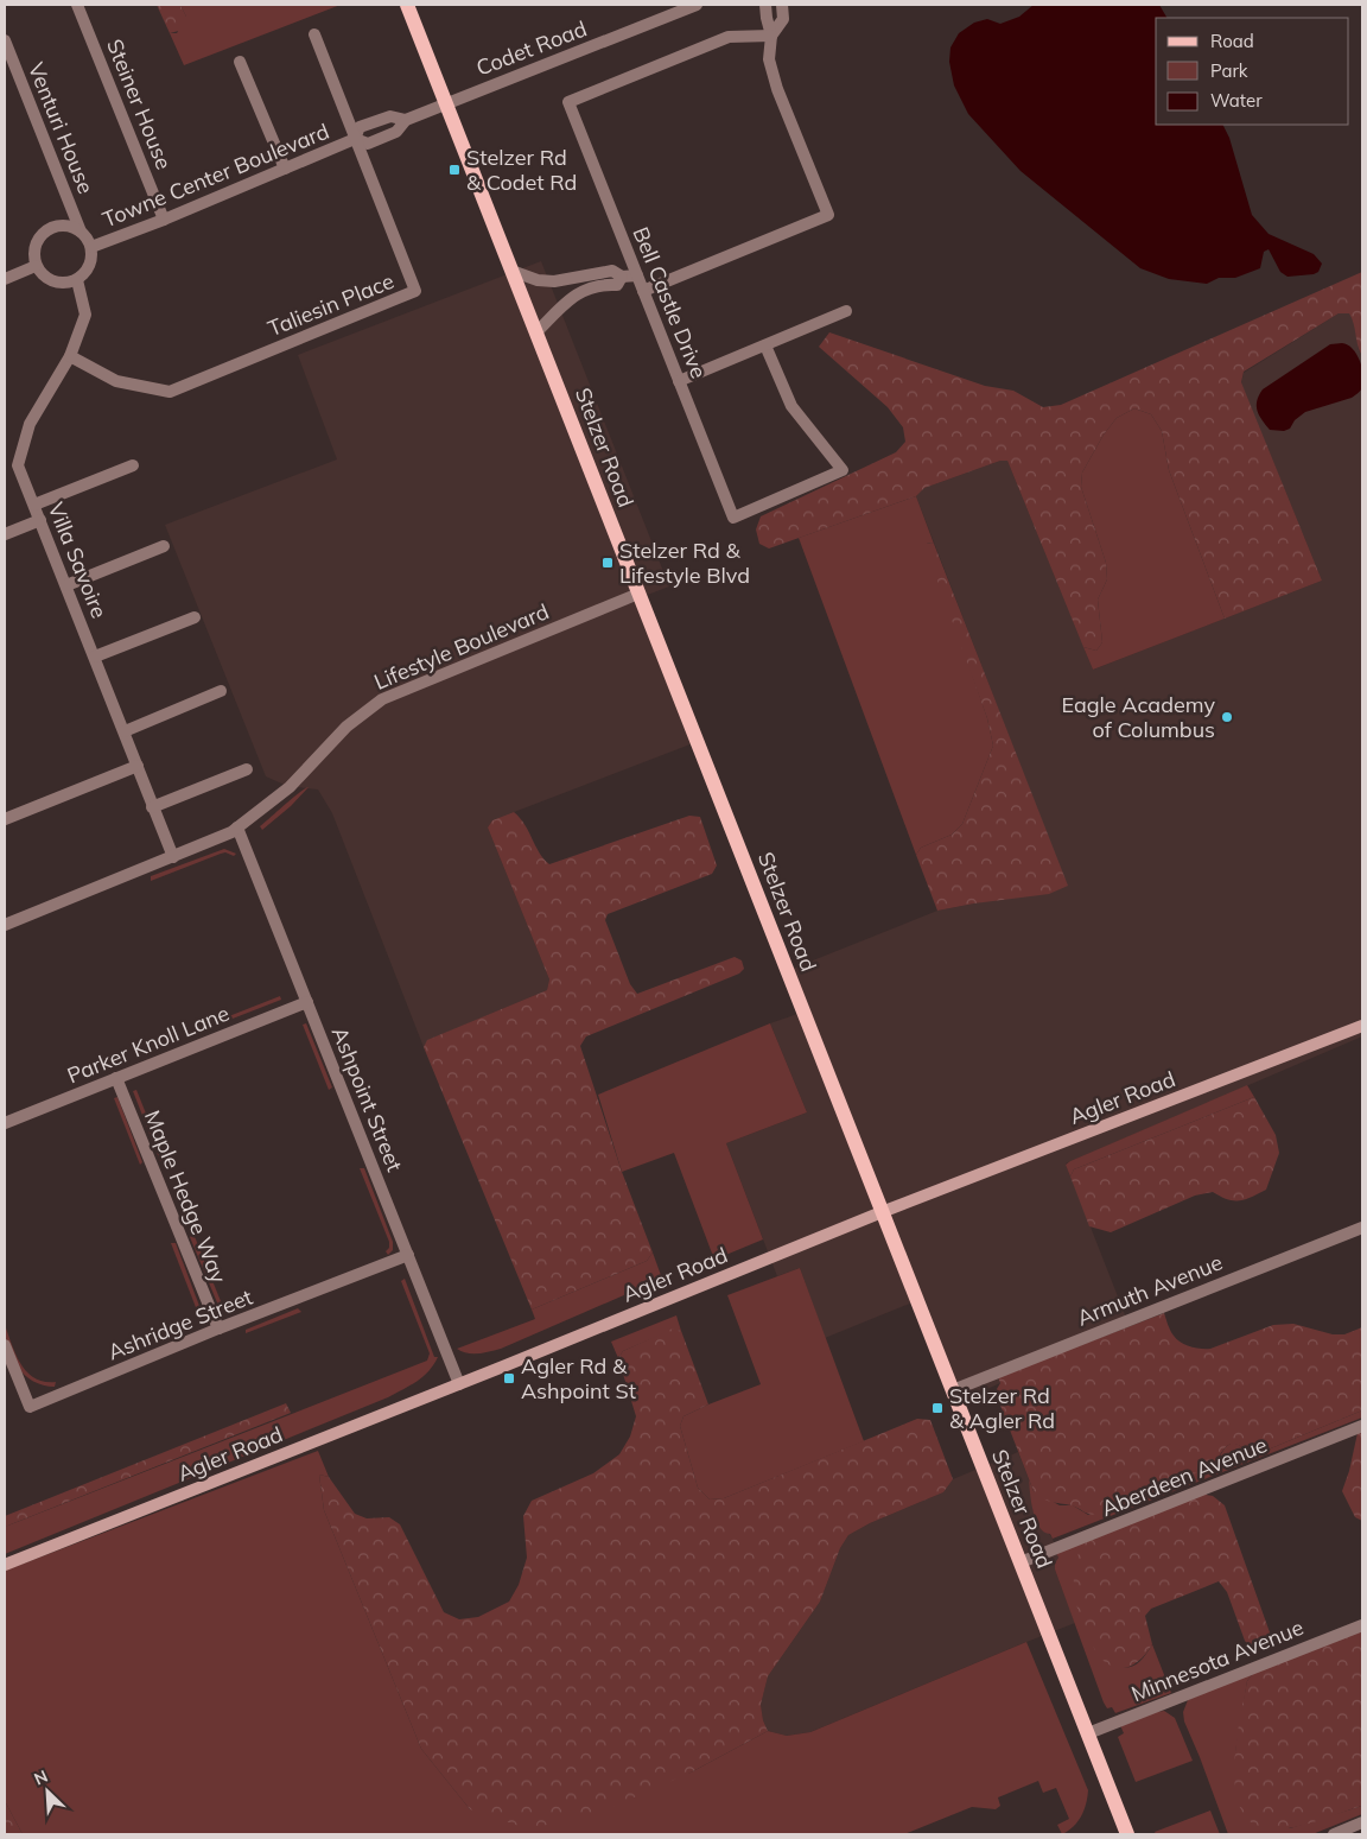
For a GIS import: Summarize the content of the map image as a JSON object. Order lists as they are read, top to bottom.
{
  "streets": {
    "main road": ["Stelzer Road", "Agler Road"],
    "street": [
      "Codet Road",
      "Steiner House",
      "Venturi House",
      "Towne Center Boulevard",
      "Bell Castle Drive",
      "Taliesin Place",
      "Villa Savoire",
      "Lifestyle Boulevard",
      "Parker Knoll Lane",
      "Ashpoint Street",
      "Maple Hedge Way",
      "Armuth Avenue",
      "Ashridge Street",
      "Aberdeen Avenue",
      "Minnesota Avenue"
    ]
  },
  "crossings": [
    ["Codet Road", "Towne Center Boulevard"],
    ["Codet Road", "Stelzer Road"],
    ["Steiner House", "Towne Center Boulevard"],
    ["Venturi House", "Towne Center Boulevard"],
    ["Venturi House", "Villa Savoire"],
    ["Towne Center Boulevard", "Taliesin Place"],
    ["Towne Center Boulevard", "Stelzer Road"],
    ["Towne Center Boulevard", "Villa Savoire"],
    ["Taliesin Place", "Villa Savoire"],
    ["Stelzer Road", "Lifestyle Boulevard"],
    ["Stelzer Road", "Agler Road"],
    ["Stelzer Road", "Armuth Avenue"],
    ["Stelzer Road", "Aberdeen Avenue"],
    ["Stelzer Road", "Minnesota Avenue"],
    ["Villa Savoire", "Lifestyle Boulevard"],
    ["Lifestyle Boulevard", "Ashpoint Street"],
    ["Parker Knoll Lane", "Ashpoint Street"],
    ["Parker Knoll Lane", "Maple Hedge Way"],
    ["Agler Road", "Ashpoint Street"],
    ["Ashpoint Street", "Ashridge Street"],
    ["Maple Hedge Way", "Ashridge Street"]
  ],
  "places": {
    "transit": [
      "Stelzer Rd & Codet Rd",
      "Stelzer Rd & Lifestyle Blvd",
      "Agler Rd & Ashpoint St",
      "Stelzer Rd & Agler Rd"
    ],
    "other": ["Eagle Academy of Columbus"]
  },
  "legend": ["Road", "Park", "Water"],
  "north": "top left"
}
